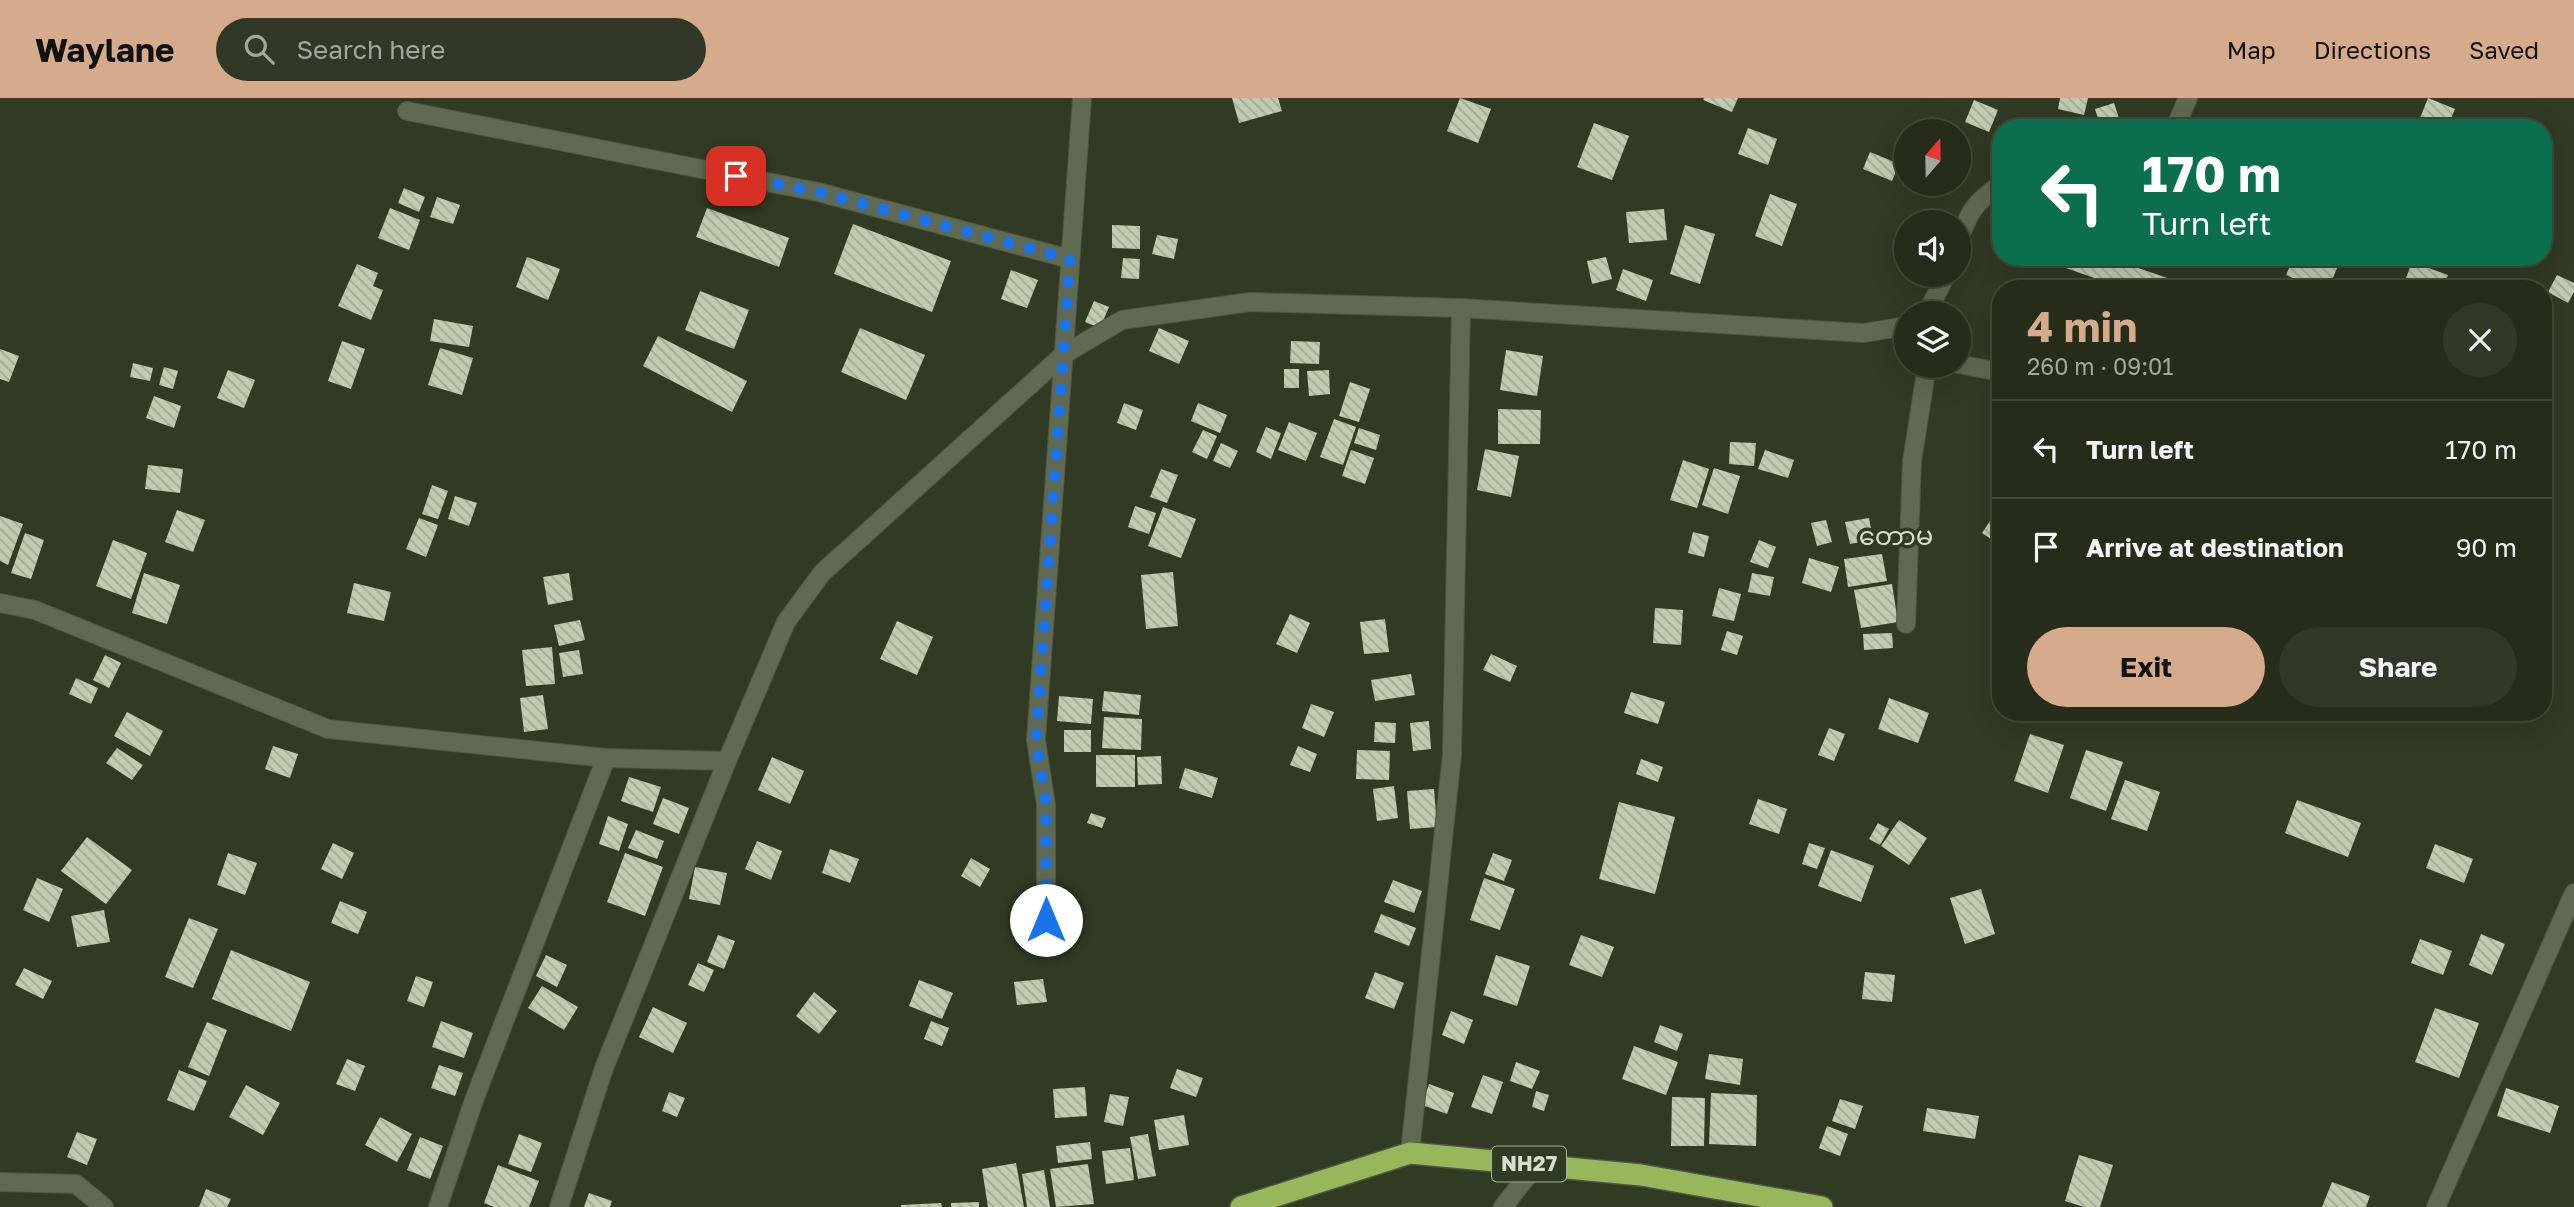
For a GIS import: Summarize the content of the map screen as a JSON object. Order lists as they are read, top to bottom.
{
  "streets": {
    "highway": ["NH27"]
  },
  "districts": ["တောမ"],
  "north": "top",
  "page": {
    "header": "Waylane",
    "search": "Search here",
    "nav": ["Map", "Directions", "Saved"],
    "turn": ["170 m", "Turn left"],
    "heading": ["4 min", "260 m · 09:01"],
    "list": [
      {
        "name": "Turn left",
        "value": "170 m"
      },
      {
        "name": "Arrive at destination",
        "value": "90 m"
      }
    ],
    "buttons": ["Exit", "Share"]
  }
}
